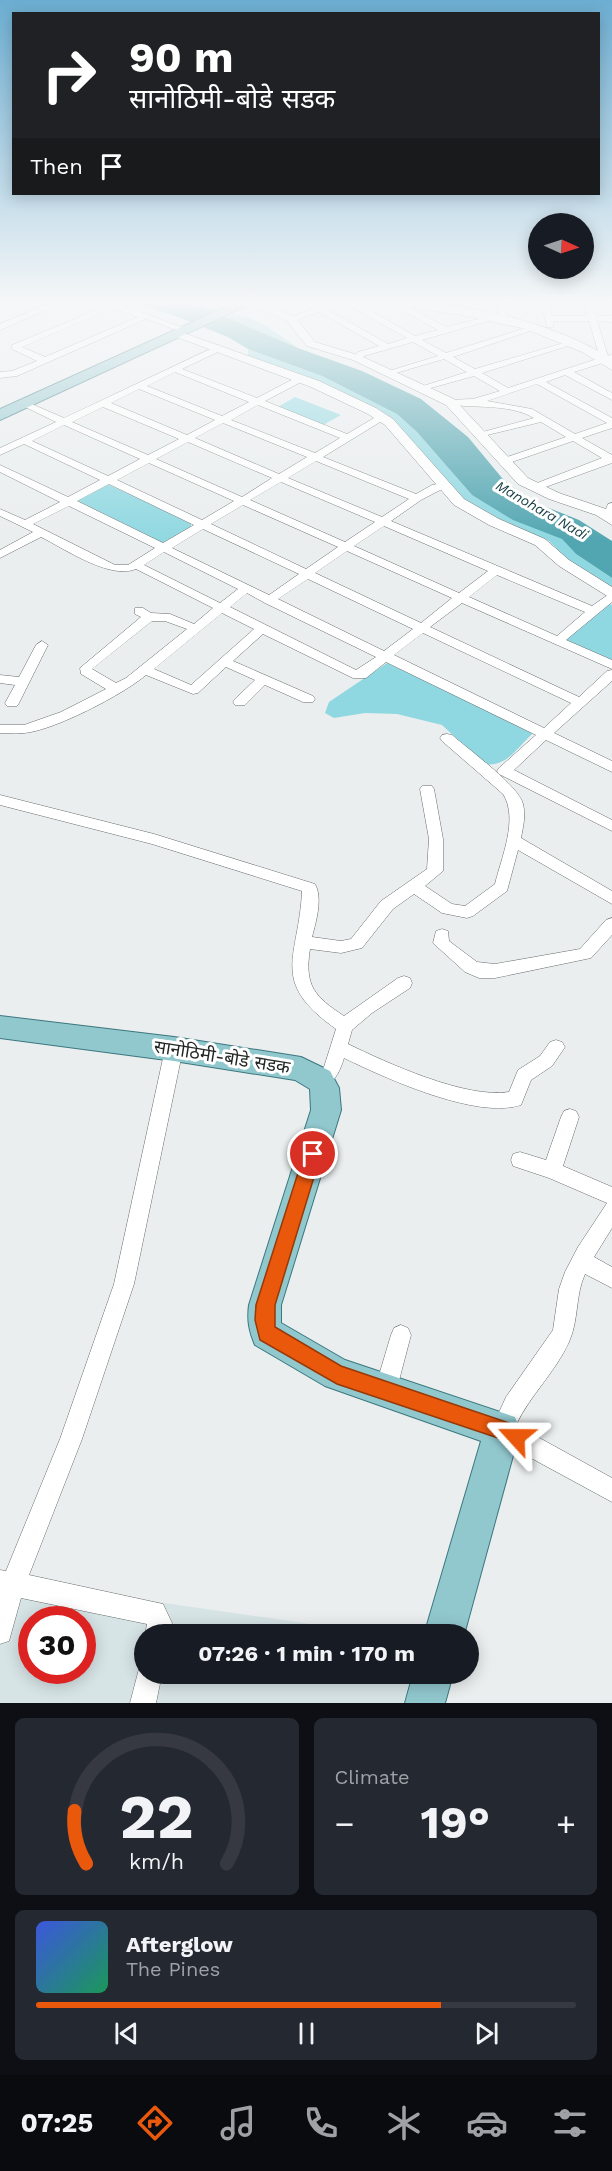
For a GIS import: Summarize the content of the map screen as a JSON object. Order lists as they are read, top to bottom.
{
  "streets": {
    "main road": ["सानोठिमी-बोडे सडक"]
  },
  "water": ["Manohara Nadi"],
  "north": "right",
  "page": {
    "turn": ["90 m", "सानोठिमी-बोडे सडक"],
    "then": "Then",
    "limit": "30",
    "trip": "07:26 · 1 min · 170 m",
    "tile": "Climate",
    "heat": ["−", "19°", "+"],
    "song": ["Afterglow", "The Pines"],
    "tabs": "07:25",
    "gauge": ["22", "km/h"]
  }
}
